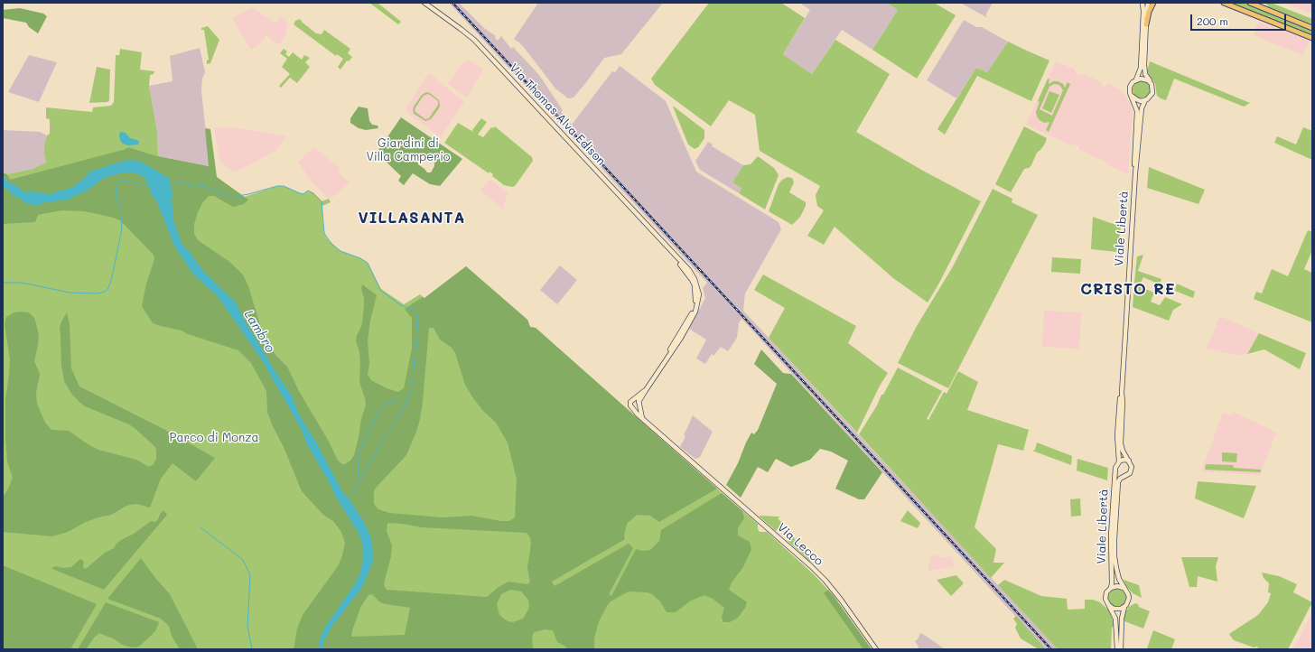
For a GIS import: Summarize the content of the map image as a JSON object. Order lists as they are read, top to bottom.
{
  "streets": {
    "main road": ["Via Thomas Alva Edison", "Viale Libertà", "Via Lecco"]
  },
  "crossings": [
    ["Via Thomas Alva Edison", "Via Lecco"]
  ],
  "districts": ["VILLASANTA", "CRISTO RE"],
  "water": ["Lambro"],
  "parks": ["Giardini di Villa Camperio", "Parco di Monza"],
  "scale_bar": "200 m"
}
